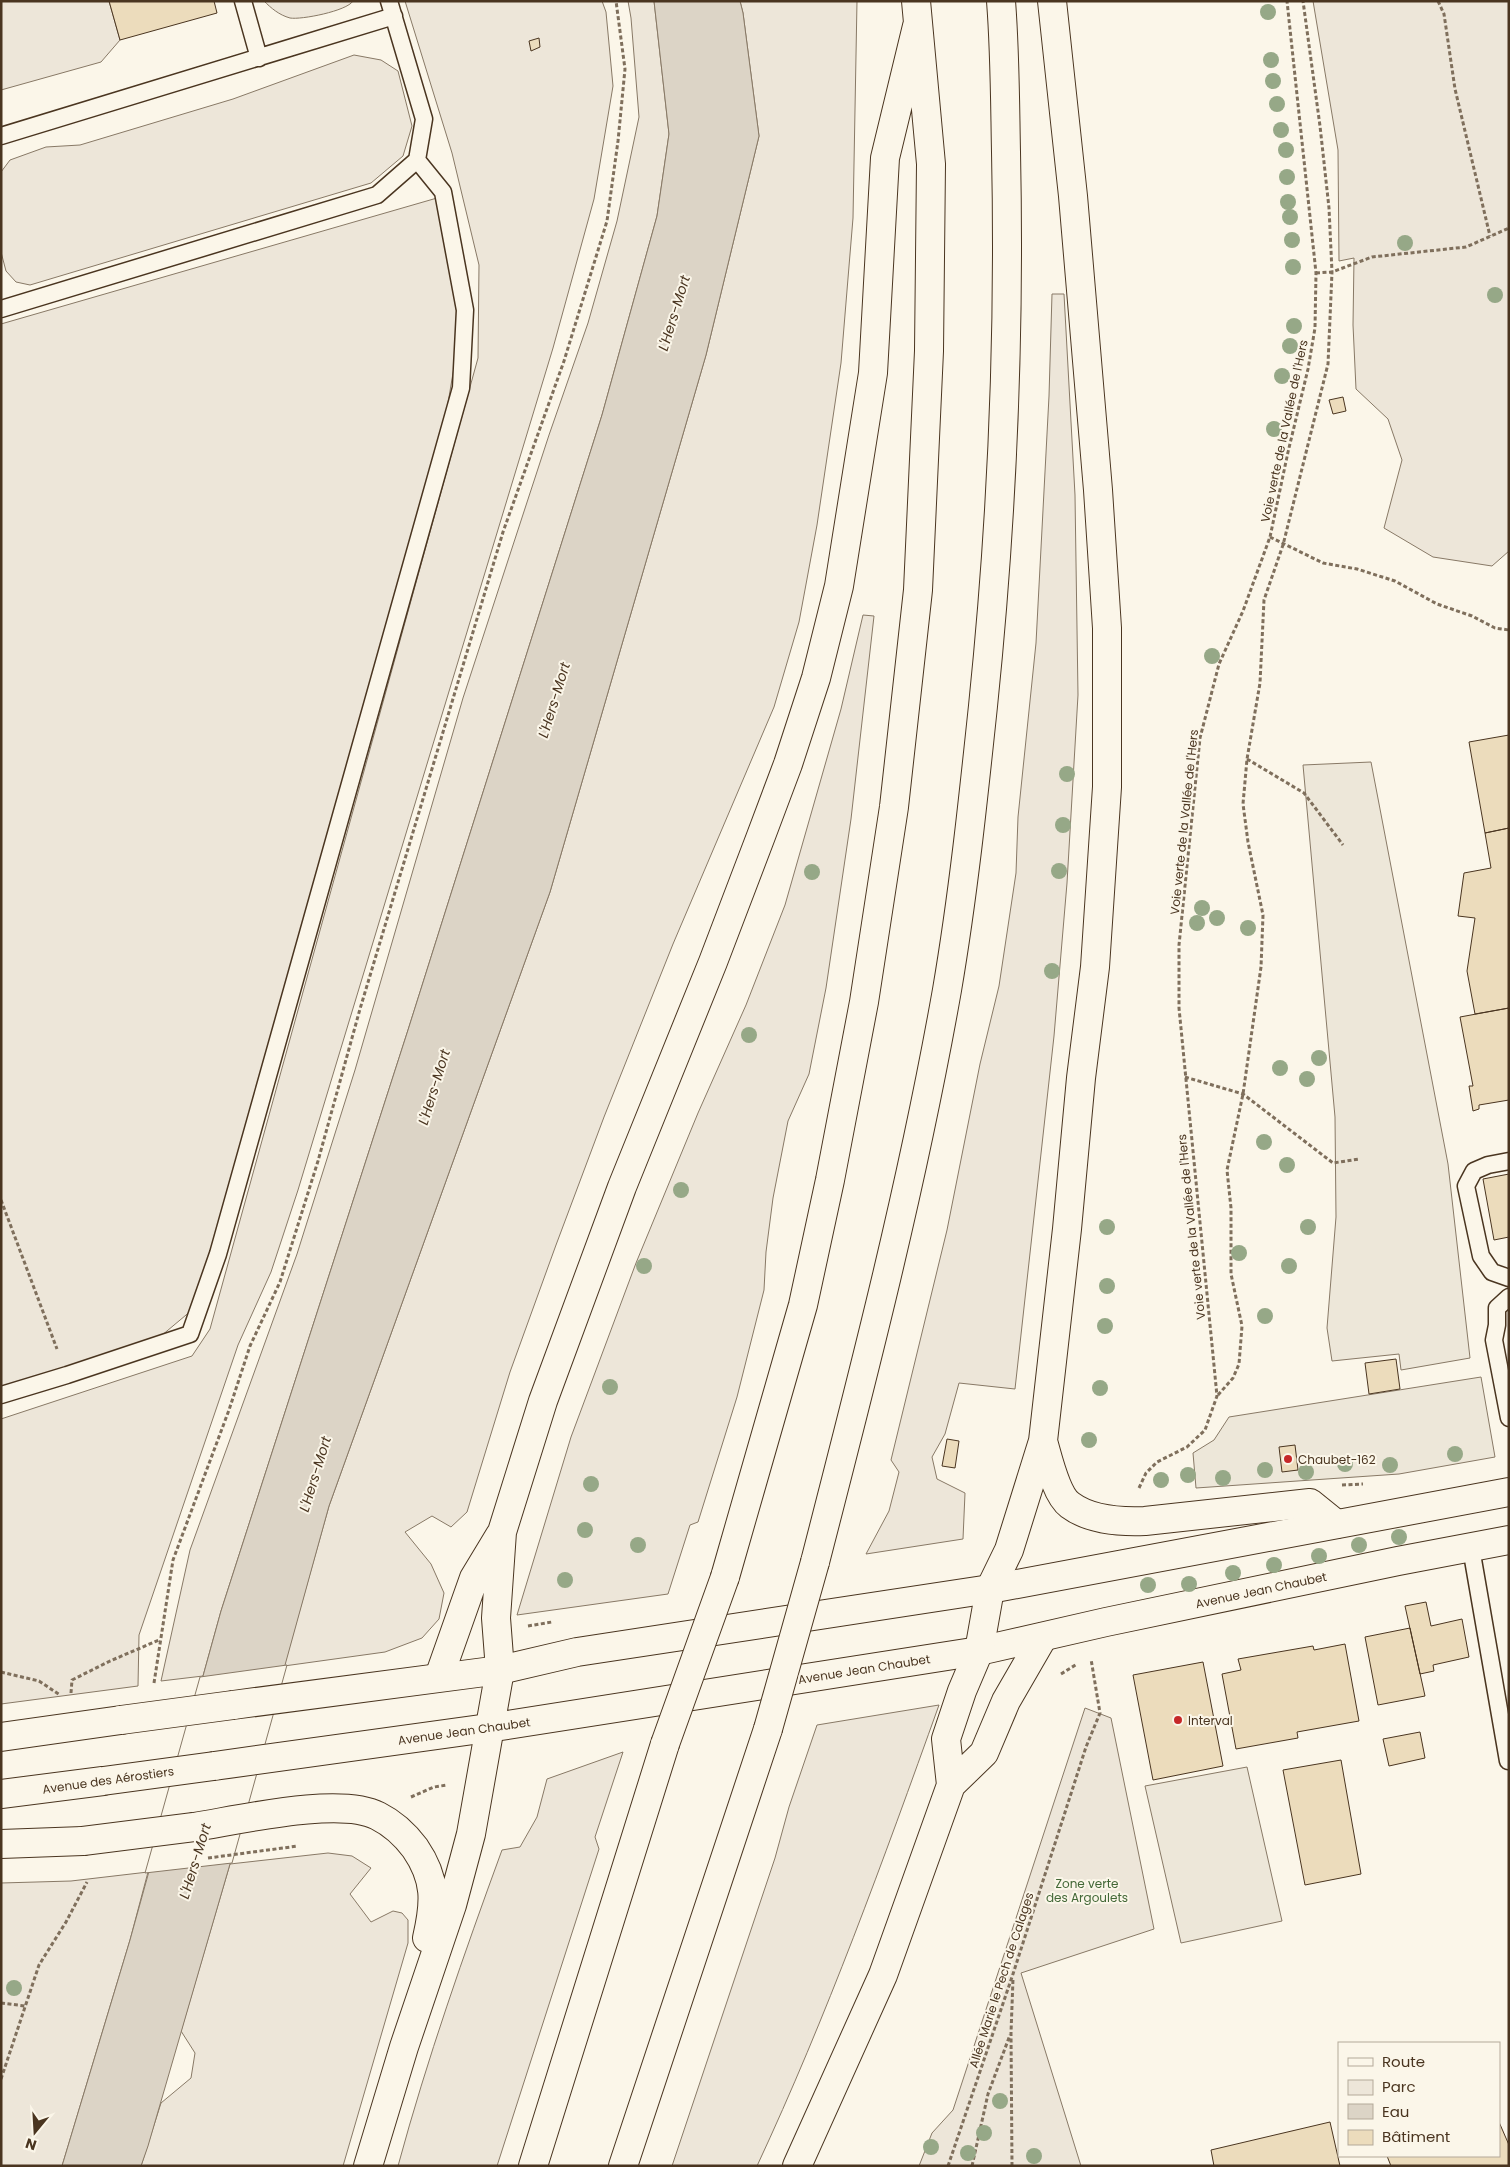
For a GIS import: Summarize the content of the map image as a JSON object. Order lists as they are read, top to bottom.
{
  "streets": {
    "main road": ["Avenue Jean Chaubet", "Avenue des Aérostiers"],
    "path": ["Voie verte de la Vallée de l'Hers", "Allée Marie le Pech de Calages"]
  },
  "crossings": [
    ["Avenue Jean Chaubet", "Avenue des Aérostiers"]
  ],
  "water": ["L'Hers-Mort"],
  "parks": ["Zone verte des Argoulets"],
  "places": ["Chaubet-162", "Interval"],
  "legend": [
    "Route",
    "Parc",
    "Eau",
    "Bâtiment"
  ],
  "north": "bottom"
}
